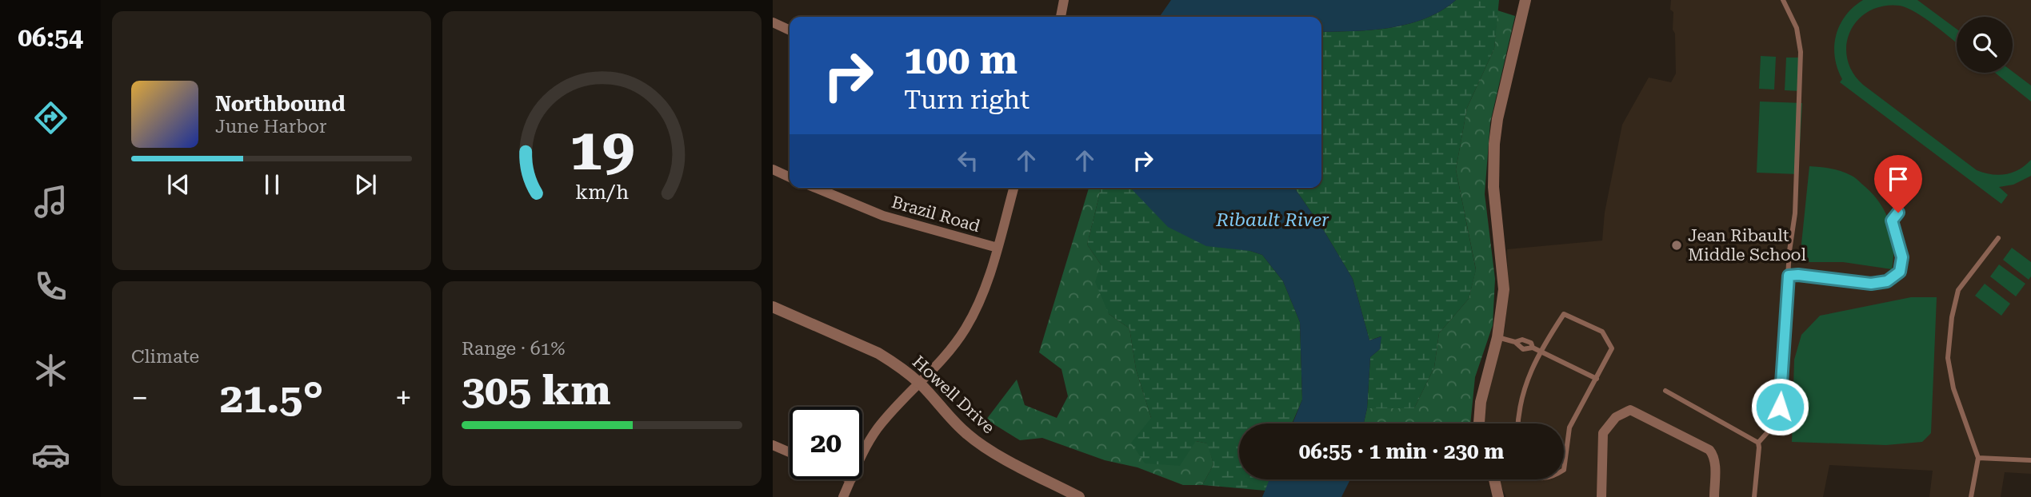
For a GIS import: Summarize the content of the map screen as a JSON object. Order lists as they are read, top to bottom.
{
  "streets": {
    "street": ["Brazil Road", "Howell Drive"]
  },
  "water": ["Ribault River"],
  "places": ["Jean Ribault Middle School"],
  "page": {
    "tabs": "06:54",
    "turn": ["100 m", "Turn right"],
    "song": ["Northbound", "June Harbor"],
    "tile": [
      "Climate",
      ["Range · 61%", "305 km"]
    ],
    "heat": ["−", "21.5°", "+"],
    "limit": "20",
    "trip": "06:55 · 1 min · 230 m",
    "gauge": ["19", "km/h"]
  }
}
